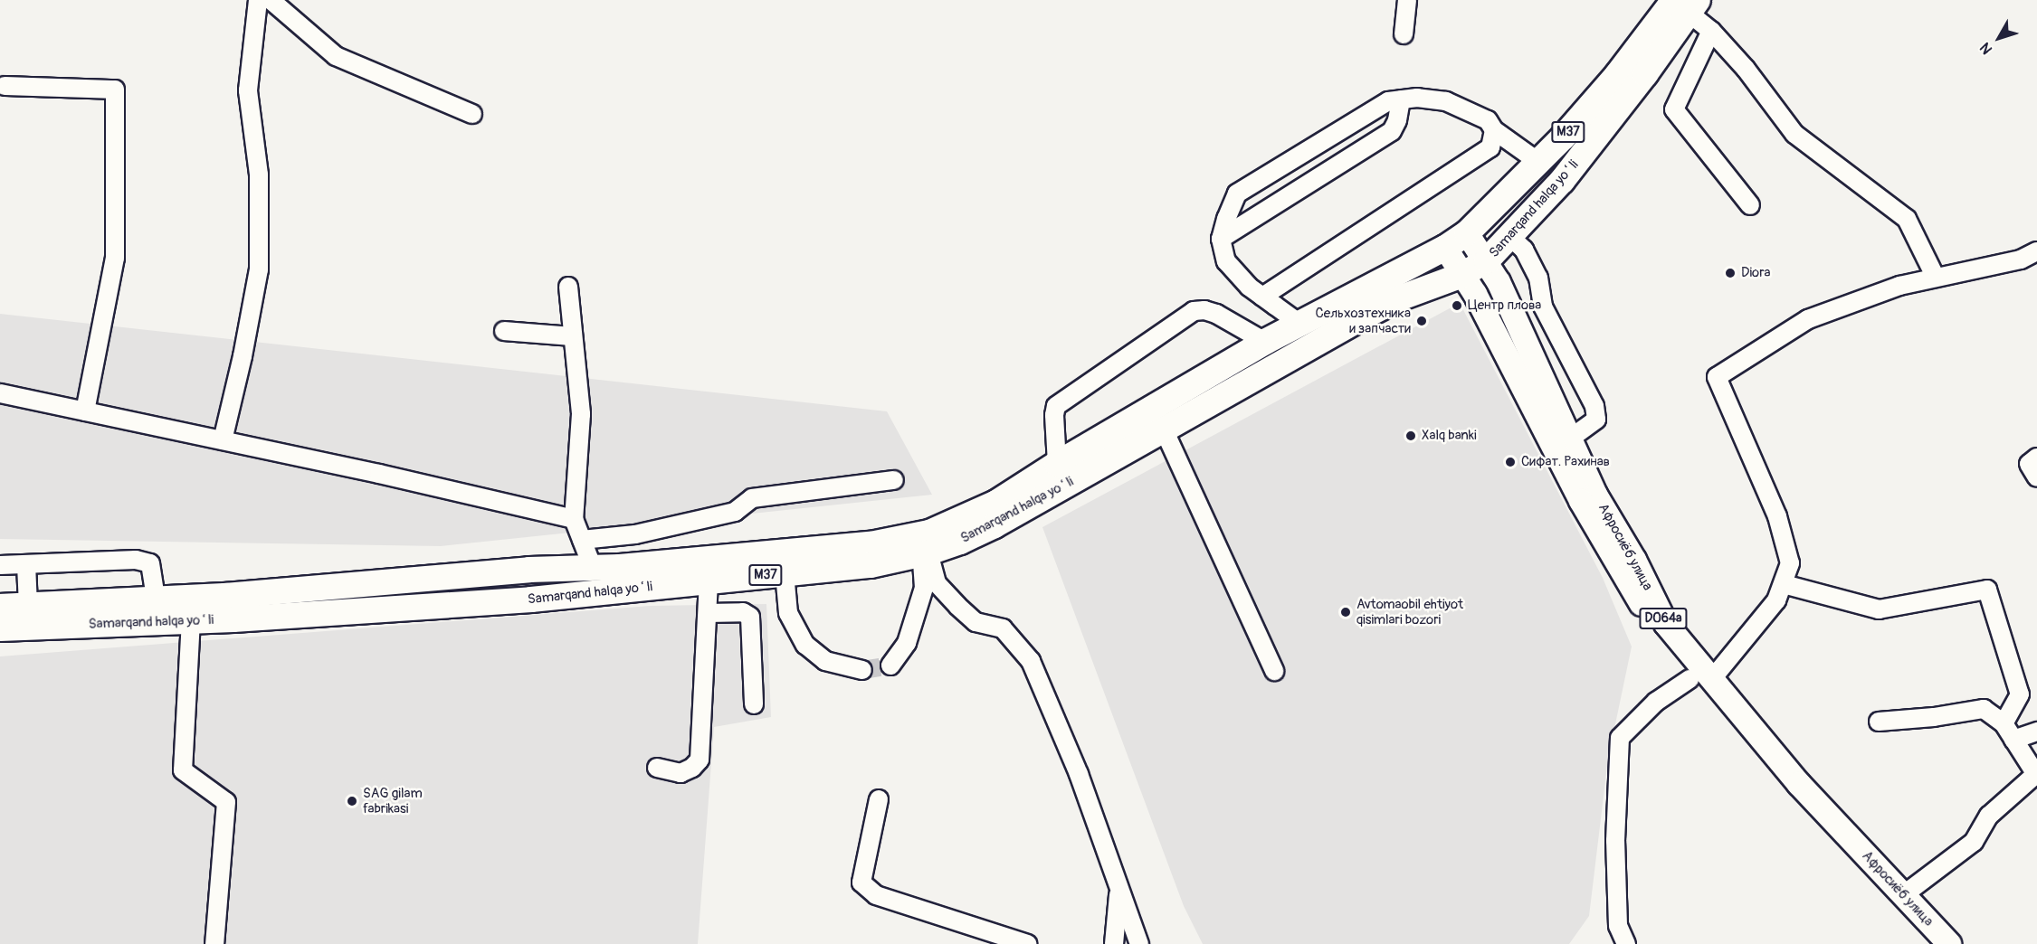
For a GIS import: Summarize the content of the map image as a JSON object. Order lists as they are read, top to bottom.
{
  "streets": {
    "highway": ["M37", "Samarqand halqa yoʻli"],
    "main road": ["Афросиёб улица", "D064a"]
  },
  "crossings": [
    ["Samarqand halqa yoʻli", "Афросиёб улица"]
  ],
  "places": [
    "Diora",
    "Центр плова",
    "Сельхозтехника и запчасти",
    "Xalq banki",
    "Сифат. Рахинав",
    "Avtomaobil ehtiyot qisimlari bozori",
    "SAG gilam fabrikasi"
  ],
  "north": "bottom left"
}
